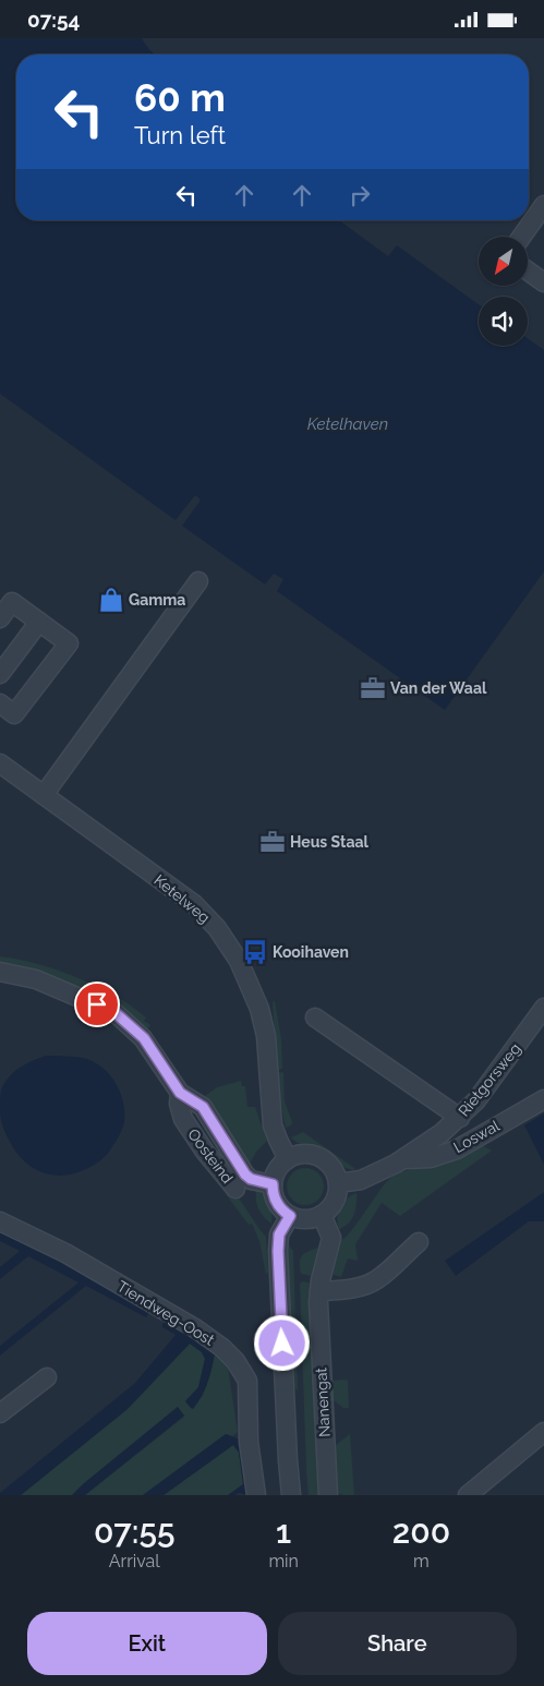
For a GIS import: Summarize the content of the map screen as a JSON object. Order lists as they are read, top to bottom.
{
  "streets": {
    "street": [
      "Ketelweg",
      "Rietgorsweg",
      "Loswal",
      "Oosteind",
      "Tiendweg-Oost",
      "Nanengat"
    ]
  },
  "crossings": [
    ["Ketelweg", "Rietgorsweg"],
    ["Ketelweg", "Oosteind"],
    ["Ketelweg", "Nanengat"],
    ["Rietgorsweg", "Loswal"],
    ["Rietgorsweg", "Oosteind"],
    ["Rietgorsweg", "Nanengat"],
    ["Oosteind", "Nanengat"]
  ],
  "water": ["Ketelhaven"],
  "places": {
    "shop": ["Gamma"],
    "office": ["Van der Waal", "Heus Staal"],
    "bus stop": ["Kooihaven"]
  },
  "north": "bottom left",
  "page": {
    "status": "07:54",
    "turn": ["60 m", "Turn left"],
    "eta": [
      "07:55",
      "Arrival",
      "1",
      "min",
      "200",
      "m"
    ],
    "buttons": ["Exit", "Share"]
  }
}
